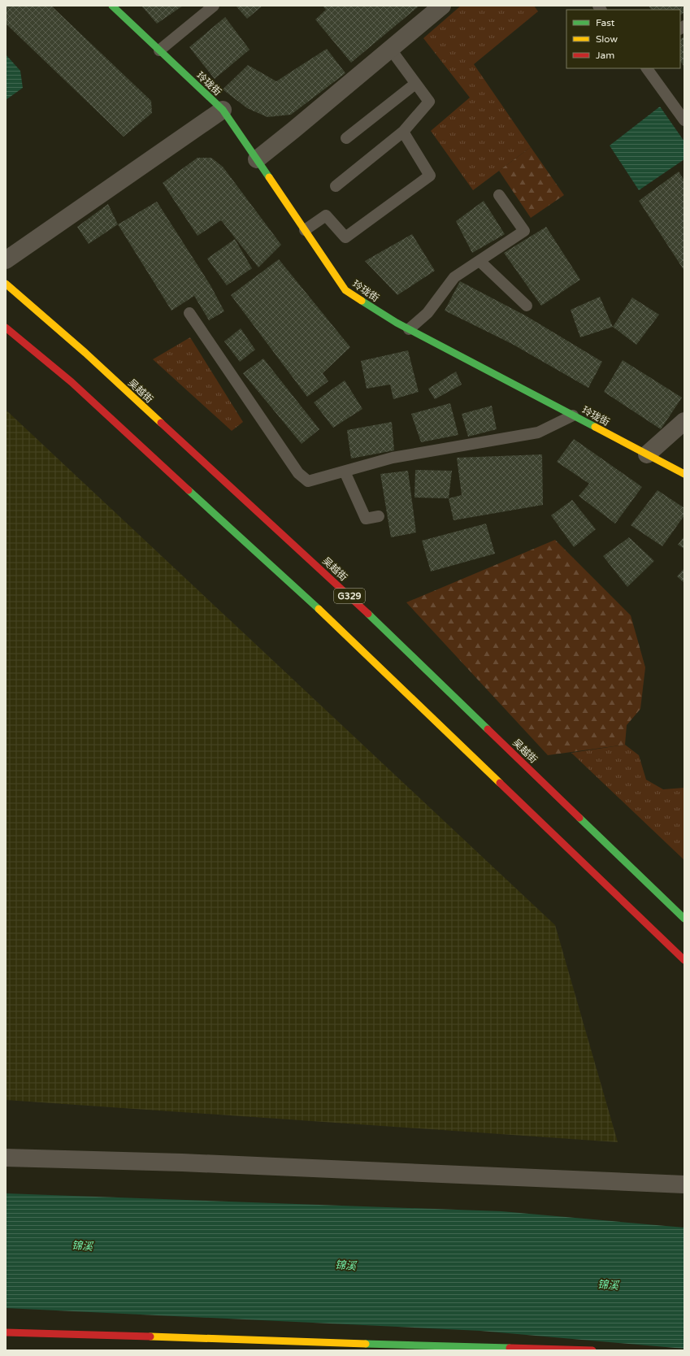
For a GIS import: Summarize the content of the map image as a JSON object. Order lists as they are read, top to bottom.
{
  "streets": {
    "main road": ["玲珑街", "吴越街", "G329"]
  },
  "water": ["锦溪"],
  "legend": ["Fast", "Slow", "Jam"]
}
